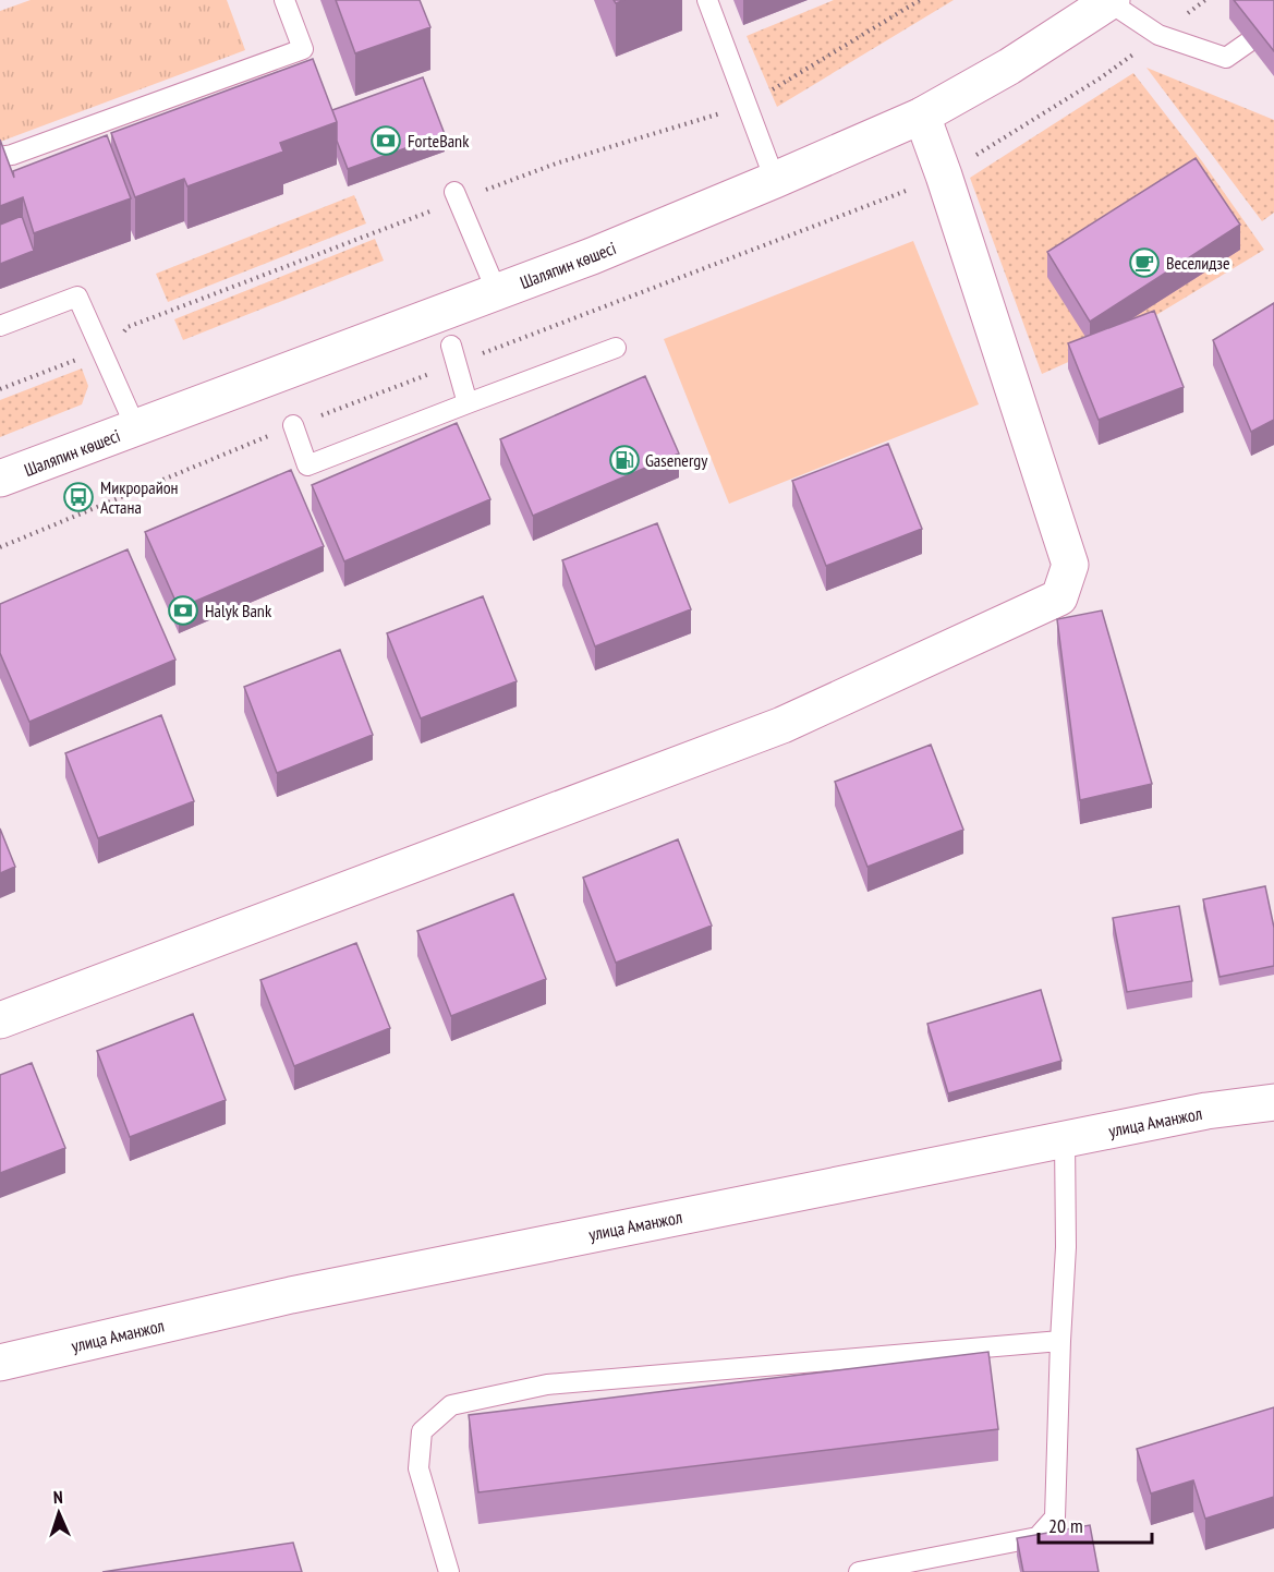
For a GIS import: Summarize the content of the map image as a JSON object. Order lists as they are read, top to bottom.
{
  "streets": {
    "street": ["Шаляпин көшесі", "улица Аманжол"]
  },
  "places": {
    "bank": ["ForteBank", "Halyk Bank"],
    "cafe": ["Веселидзе"],
    "fuel station": ["Gasenergy"],
    "bus stop": ["Микрорайон Астана"]
  },
  "scale_bar": "20 m",
  "north": "top"
}
